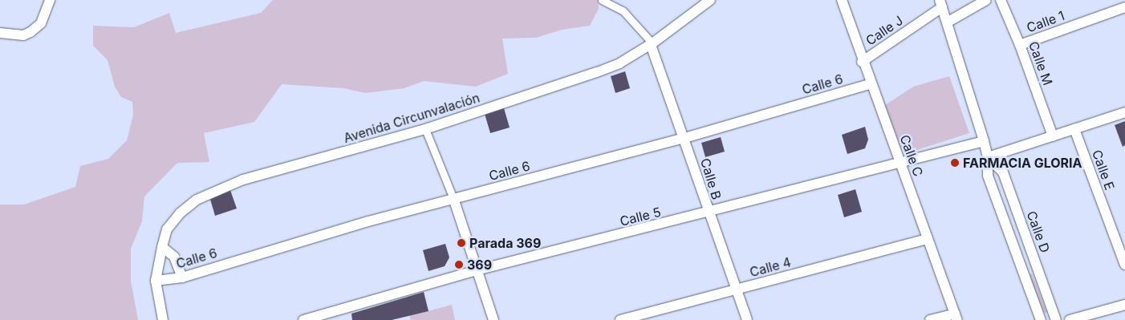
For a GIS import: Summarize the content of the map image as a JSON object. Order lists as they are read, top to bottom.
{
  "streets": {
    "street": [
      "Calle 1",
      "Calle J",
      "Calle M",
      "Calle 6",
      "Avenida Circunvalación",
      "Calle C",
      "Calle E",
      "Calle B",
      "Calle 5",
      "Calle D",
      "Calle 4"
    ]
  },
  "crossings": [
    ["Calle 1", "Calle M"],
    ["Calle J", "Calle C"],
    ["Calle 6", "Avenida Circunvalación"],
    ["Calle 6", "Calle C"],
    ["Calle 6", "Calle B"],
    ["Avenida Circunvalación", "Calle B"],
    ["Calle C", "Calle 5"],
    ["Calle C", "Calle 4"],
    ["Calle B", "Calle 5"],
    ["Calle B", "Calle 4"]
  ],
  "places": ["FARMACIA GLORIA", "Parada 369", "369"]
}
